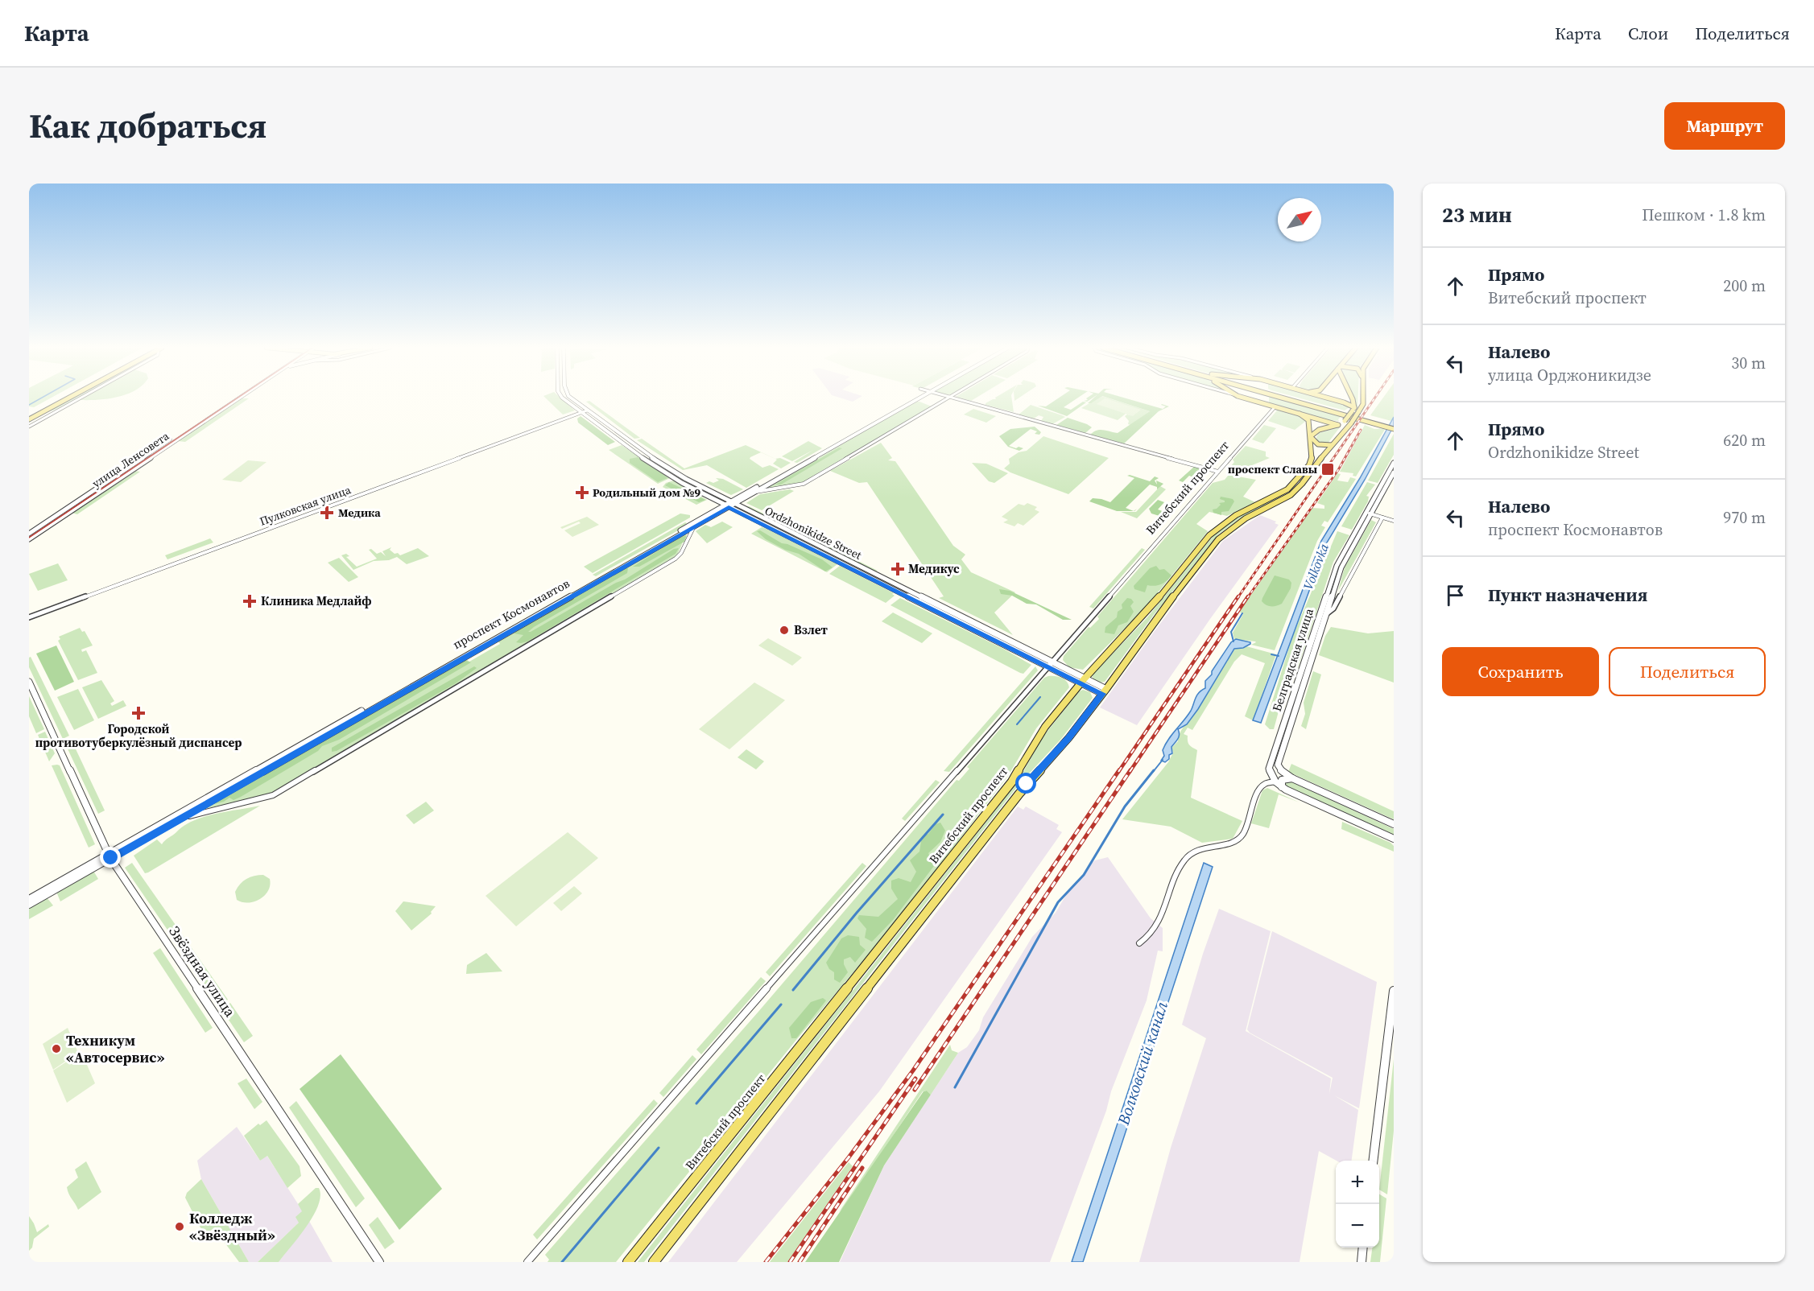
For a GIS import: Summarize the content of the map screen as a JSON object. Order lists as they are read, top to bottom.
{
  "streets": {
    "main road": ["Витебский проспект"],
    "street": [
      "улица Ленсовета",
      "Пулковская улица",
      "Ordzhonikidze Street",
      "проспект Космонавтов",
      "Белградская улица",
      "Звёздная улица"
    ]
  },
  "crossings": [
    ["Витебский проспект", "Ordzhonikidze Street"],
    ["Пулковская улица", "Ordzhonikidze Street"],
    ["Ordzhonikidze Street", "проспект Космонавтов"],
    ["проспект Космонавтов", "Звёздная улица"]
  ],
  "water": ["Volkovka", "Волковский канал"],
  "places": {
    "transit": ["проспект Славы"],
    "health": [
      "Родильный дом №9",
      "Медика",
      "Медикус",
      "Клиника Медлайф",
      "Городской противотуберкулёзный диспансер"
    ],
    "other": ["Взлет", "Техникум «Автосервис»", "Колледж «Звёздный»"]
  },
  "north": "top right",
  "page": {
    "header": "Карта",
    "nav": ["Карта", "Слои", "Поделиться"],
    "title": "Как добраться",
    "buttons": [
      "Маршрут",
      ["Сохранить", "Поделиться"]
    ],
    "heading": ["23 мин", "Пешком · 1.8 km"],
    "list": [
      ["Прямо", "Витебский проспект", "200 m"],
      ["Налево", "улица Орджоникидзе", "30 m"],
      ["Прямо", "Ordzhonikidze Street", "620 m"],
      ["Налево", "проспект Космонавтов", "970 m"],
      "Пункт назначения"
    ],
    "map_buttons": ["+", "−"]
  }
}
